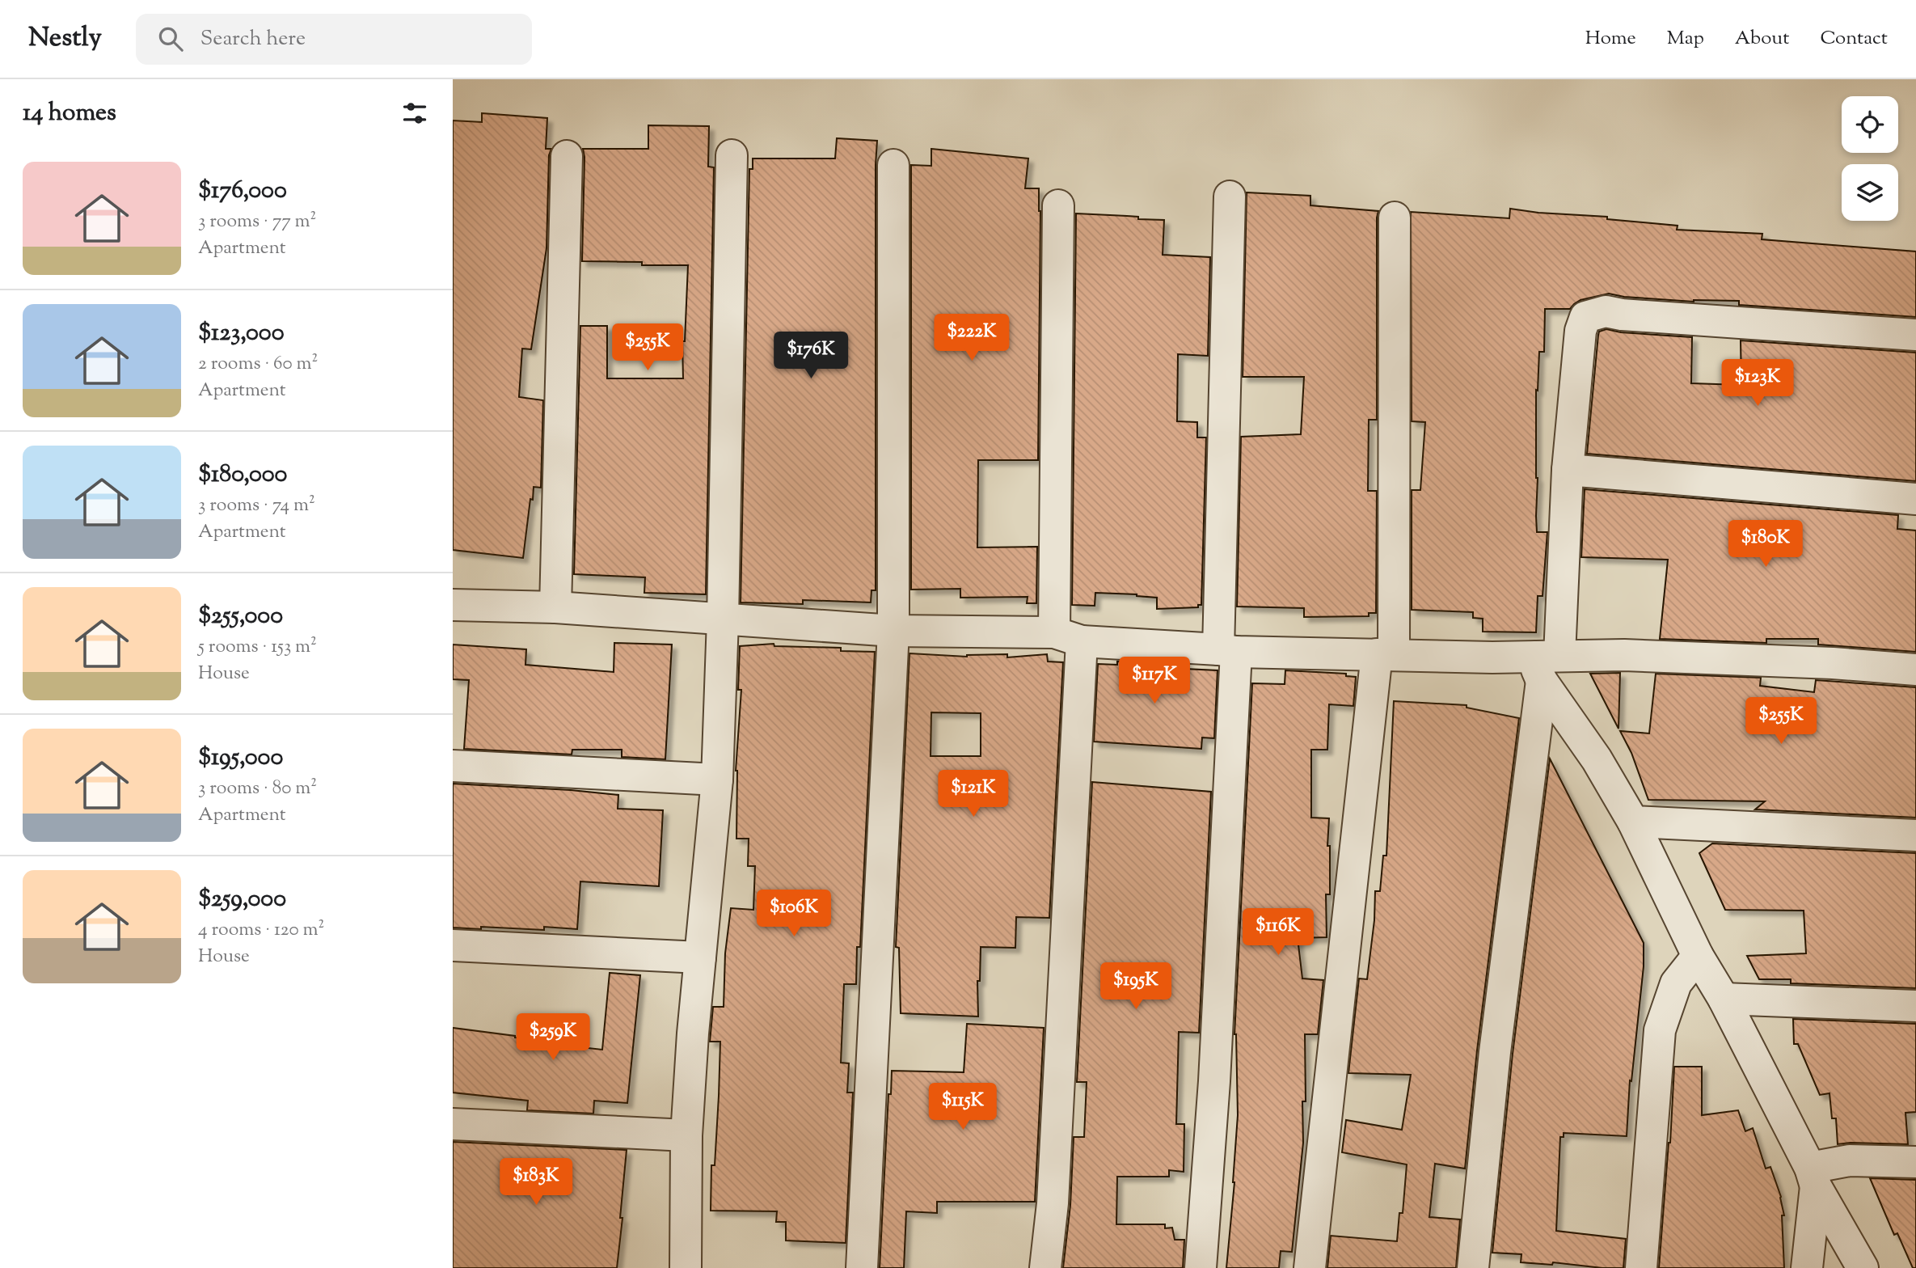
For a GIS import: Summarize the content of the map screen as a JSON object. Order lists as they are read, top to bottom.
{
  "page": {
    "header": "Nestly",
    "search": "Search here",
    "nav": [
      "Home",
      "Map",
      "About",
      "Contact"
    ],
    "heading": "14 homes",
    "list": [
      {
        "name": "$176,000",
        "note": "3 rooms · 77 m² · Apartment"
      },
      {
        "name": "$123,000",
        "note": "2 rooms · 60 m² · Apartment"
      },
      {
        "name": "$180,000",
        "note": "3 rooms · 74 m² · Apartment"
      },
      {
        "name": "$255,000",
        "note": "5 rooms · 153 m² · House"
      },
      {
        "name": "$195,000",
        "note": "3 rooms · 80 m² · Apartment"
      },
      {
        "name": "$259,000",
        "note": "4 rooms · 120 m² · House"
      }
    ],
    "price": [
      "$222K",
      "$255K",
      "$176K",
      "$123K",
      "$180K",
      "$117K",
      "$255K",
      "$121K",
      "$106K",
      "$116K",
      "$195K",
      "$259K",
      "$115K",
      "$183K"
    ]
  }
}
